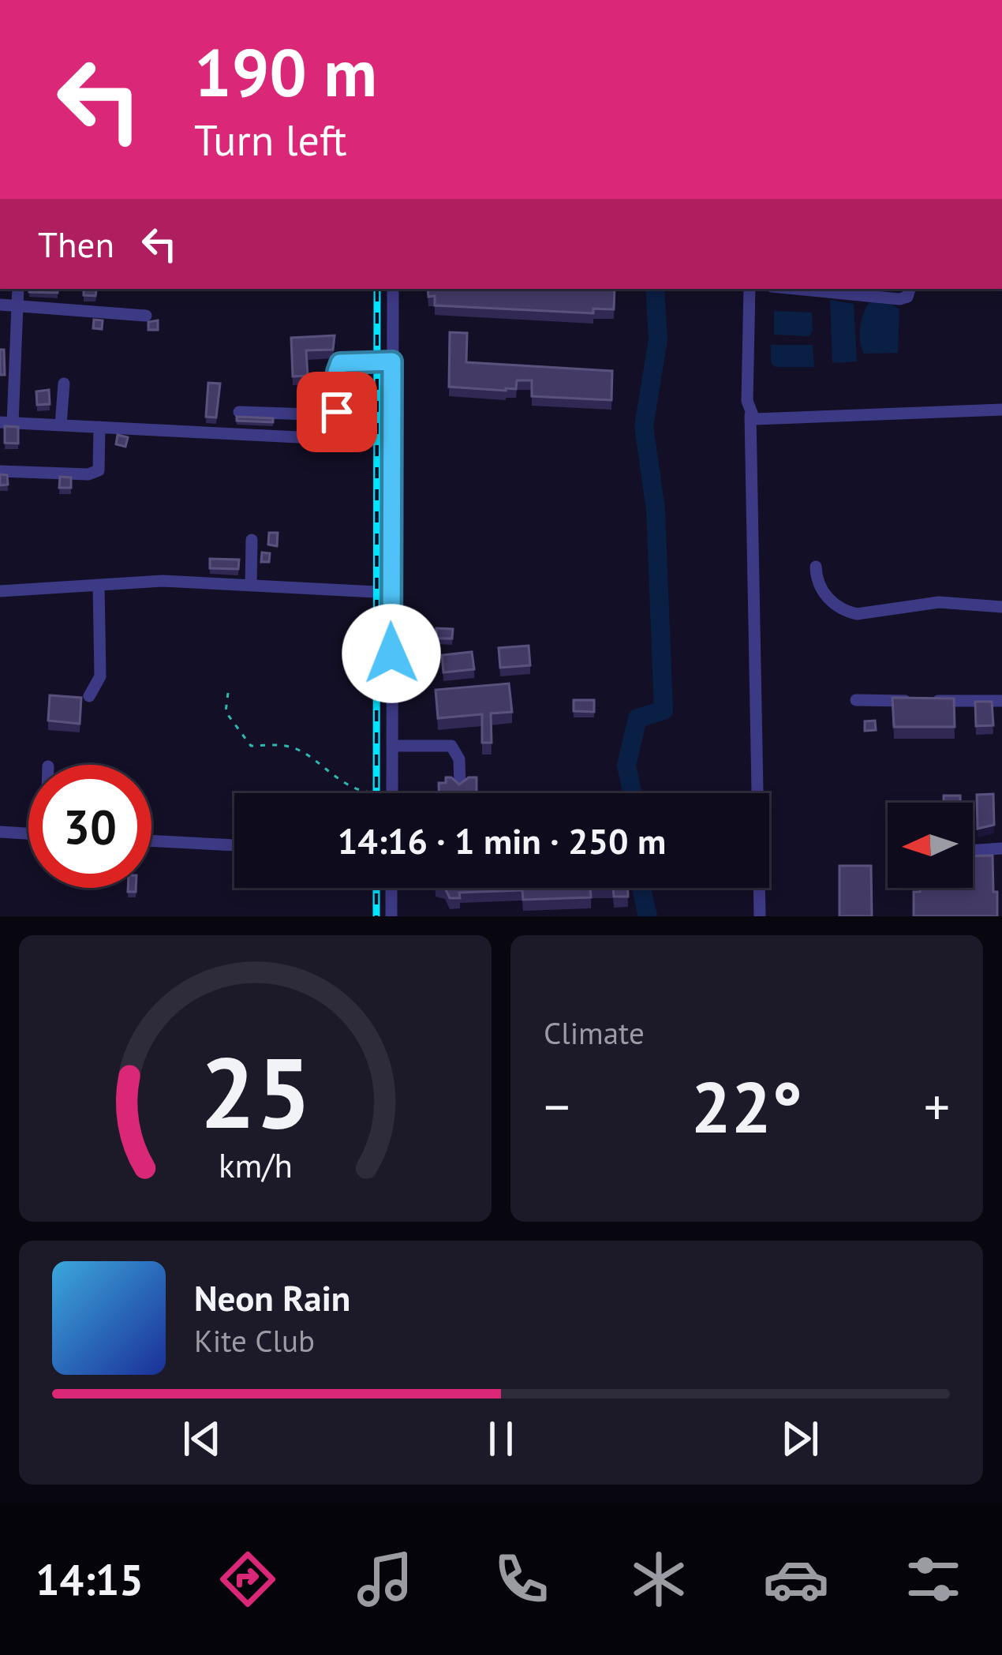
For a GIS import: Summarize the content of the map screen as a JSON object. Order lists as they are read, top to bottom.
{
  "north": "left",
  "page": {
    "turn": ["190 m", "Turn left"],
    "then": "Then",
    "limit": "30",
    "trip": "14:16 · 1 min · 250 m",
    "tile": "Climate",
    "heat": ["−", "22°", "+"],
    "song": ["Neon Rain", "Kite Club"],
    "tabs": "14:15",
    "gauge": ["25", "km/h"]
  }
}
